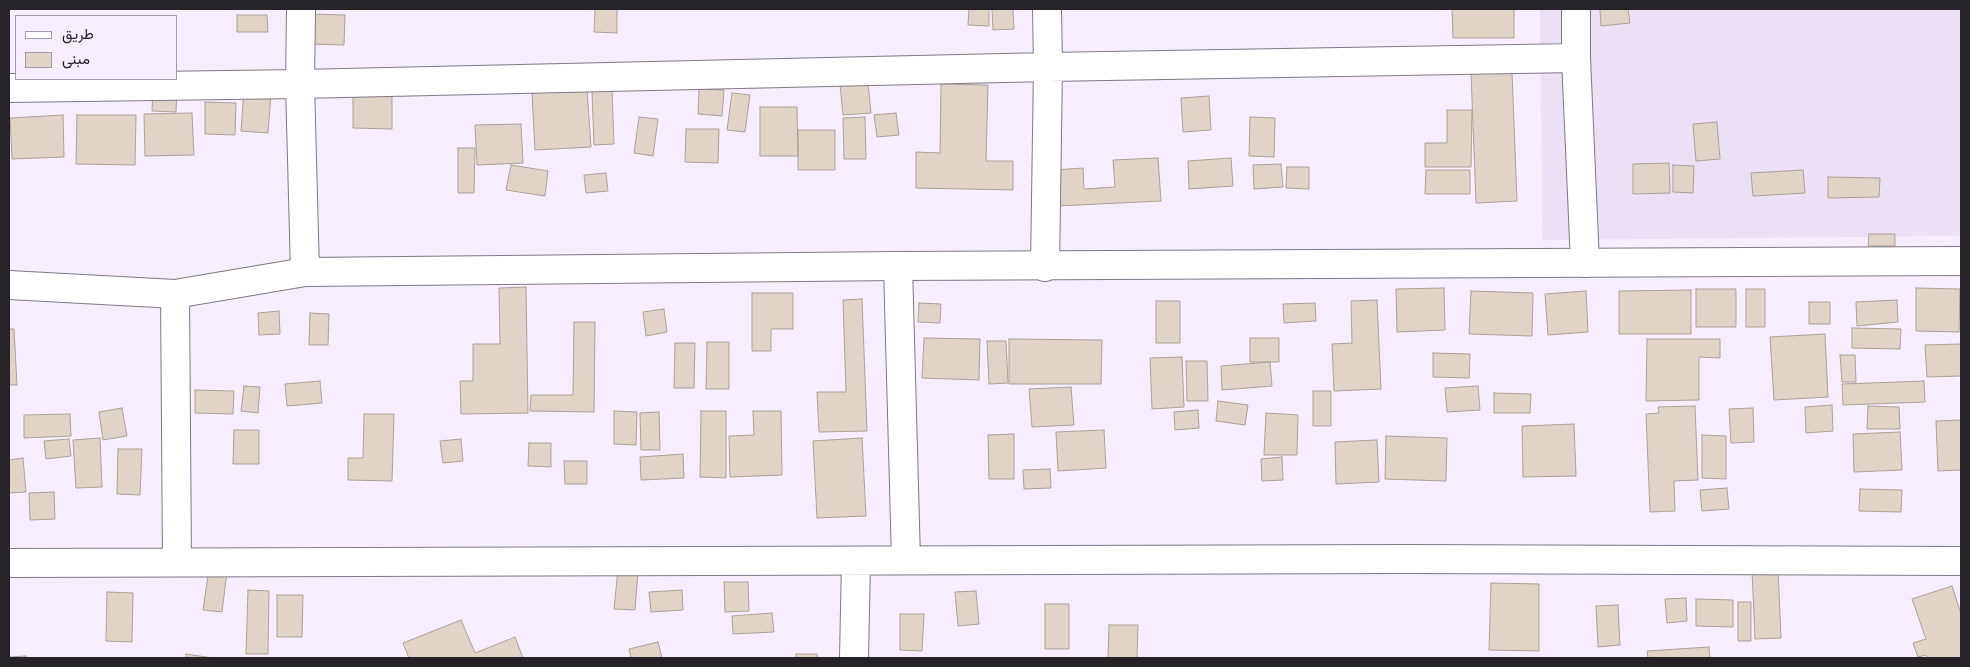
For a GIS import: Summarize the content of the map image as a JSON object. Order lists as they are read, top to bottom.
{
  "legend": ["طريق", "مبنى"]
}
